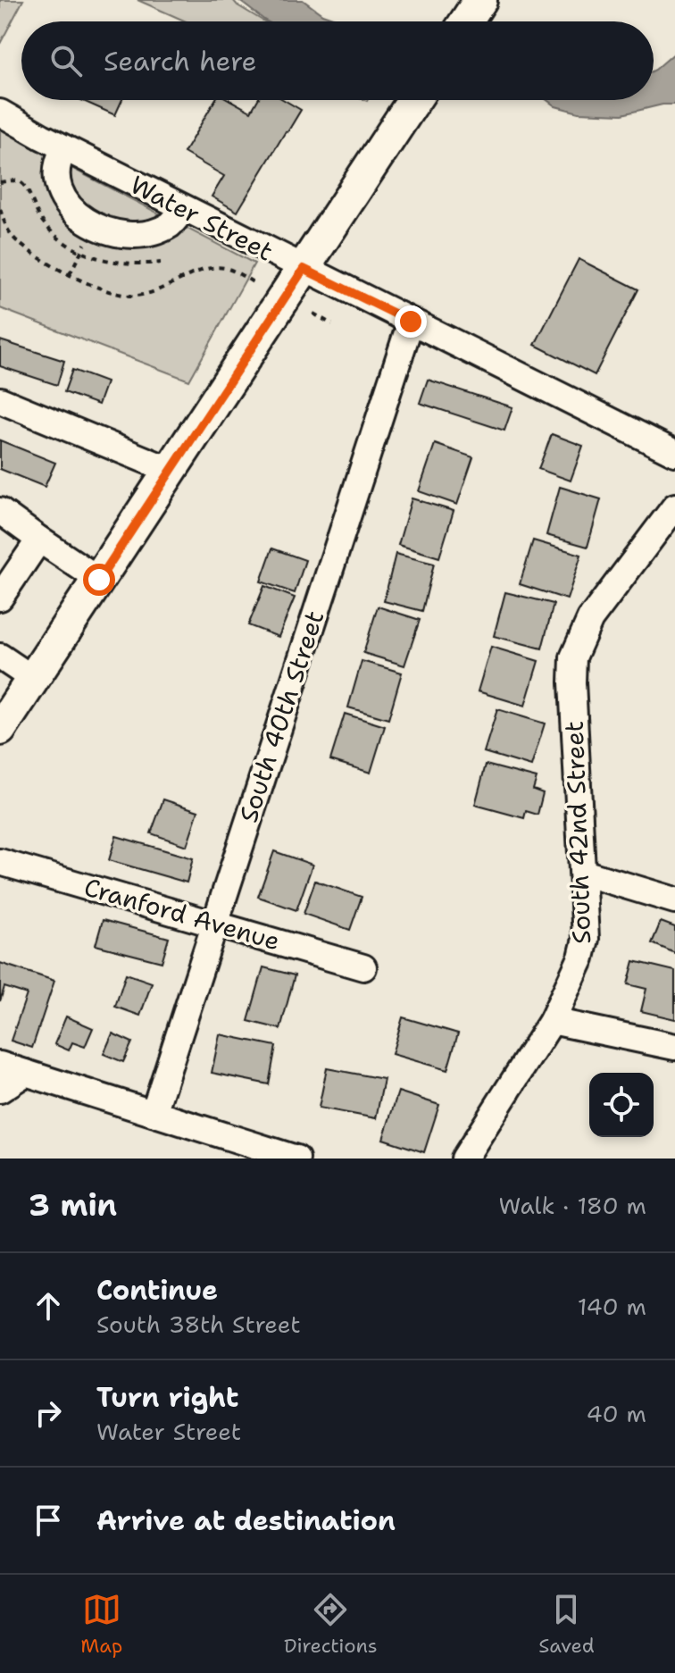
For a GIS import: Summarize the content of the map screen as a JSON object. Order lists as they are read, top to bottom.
{
  "streets": {
    "street": [
      "Water Street",
      "South 40th Street",
      "South 42nd Street",
      "Cranford Avenue"
    ]
  },
  "crossings": [
    ["Water Street", "South 40th Street"],
    ["South 40th Street", "Cranford Avenue"]
  ],
  "page": {
    "search": "Search here",
    "heading": ["3 min", "Walk · 180 m"],
    "list": [
      ["Continue", "South 38th Street", "140 m"],
      ["Turn right", "Water Street", "40 m"],
      "Arrive at destination"
    ],
    "nav": ["Map", "Directions", "Saved"]
  }
}
